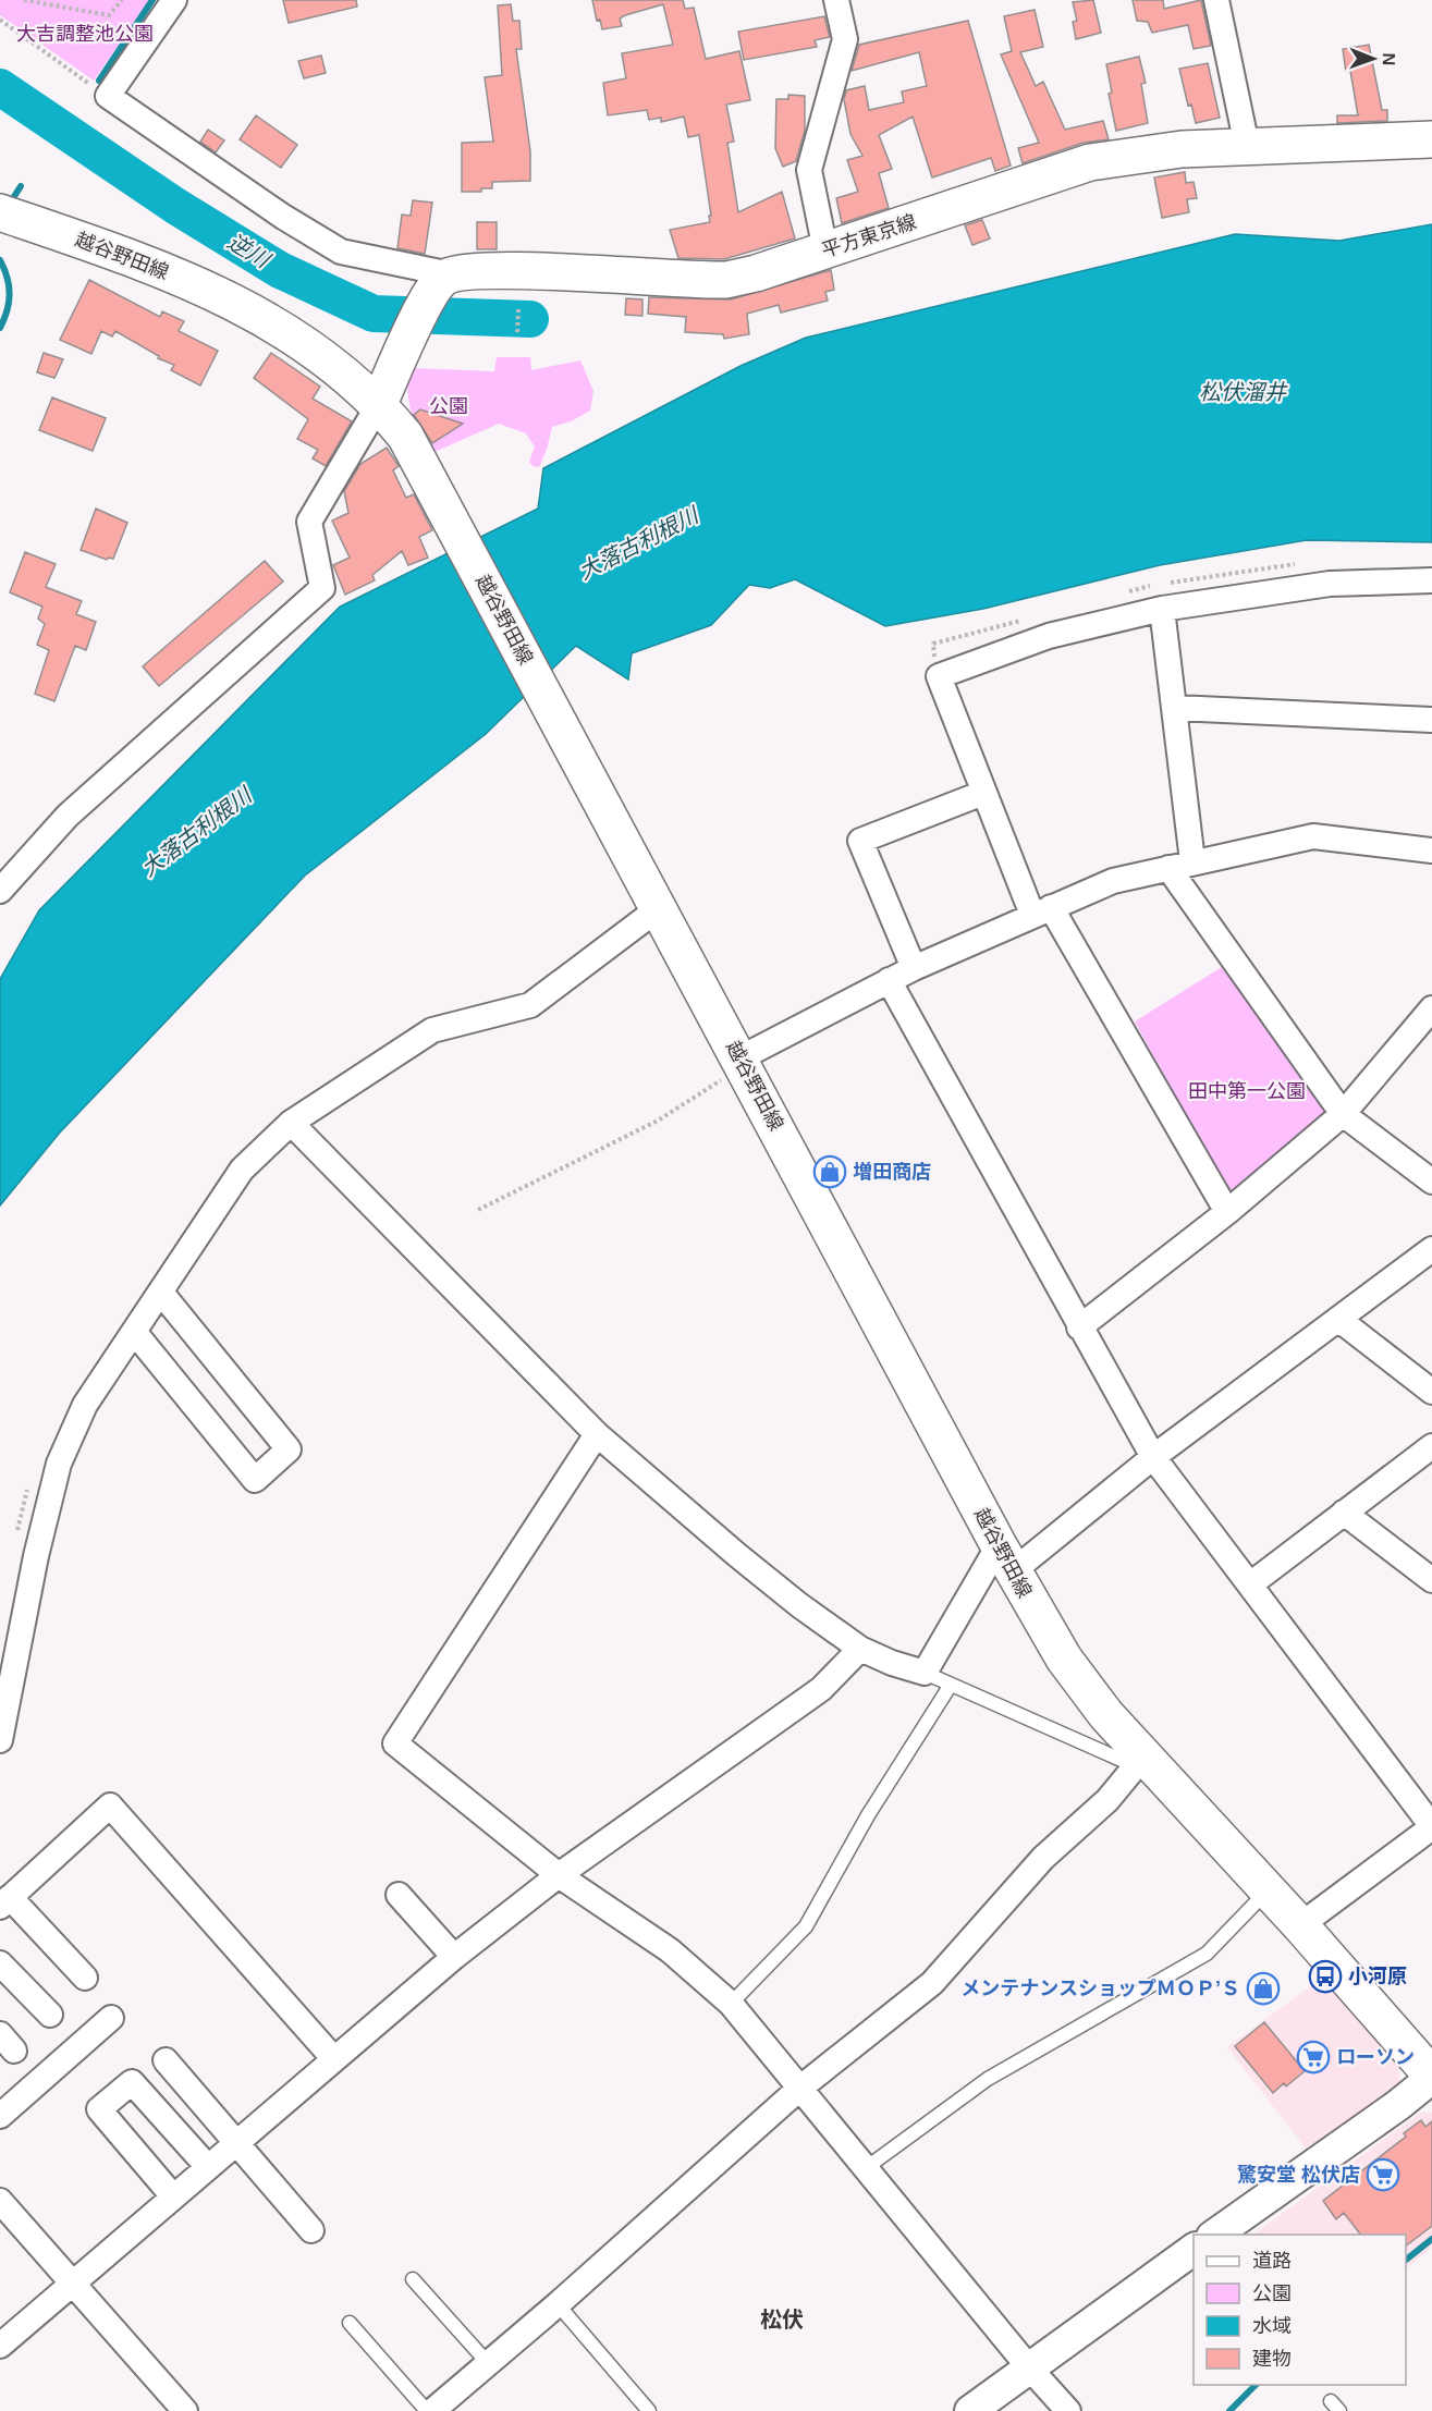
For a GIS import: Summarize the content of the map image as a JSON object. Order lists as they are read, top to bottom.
{
  "streets": {
    "main road": ["平方東京線", "越谷野田線"]
  },
  "districts": ["松伏"],
  "water": ["逆川", "松伏溜井", "大落古利根川"],
  "parks": ["大吉調整池公園", "公園", "田中第一公園"],
  "places": {
    "shop": ["増田商店", "メンテナンスショップＭＯＰ’Ｓ"],
    "bus stop": ["小河原"],
    "supermarket": ["ローソン", "驚安堂 松伏店"]
  },
  "legend": [
    "道路",
    "公園",
    "水域",
    "建物"
  ],
  "north": "right"
}
